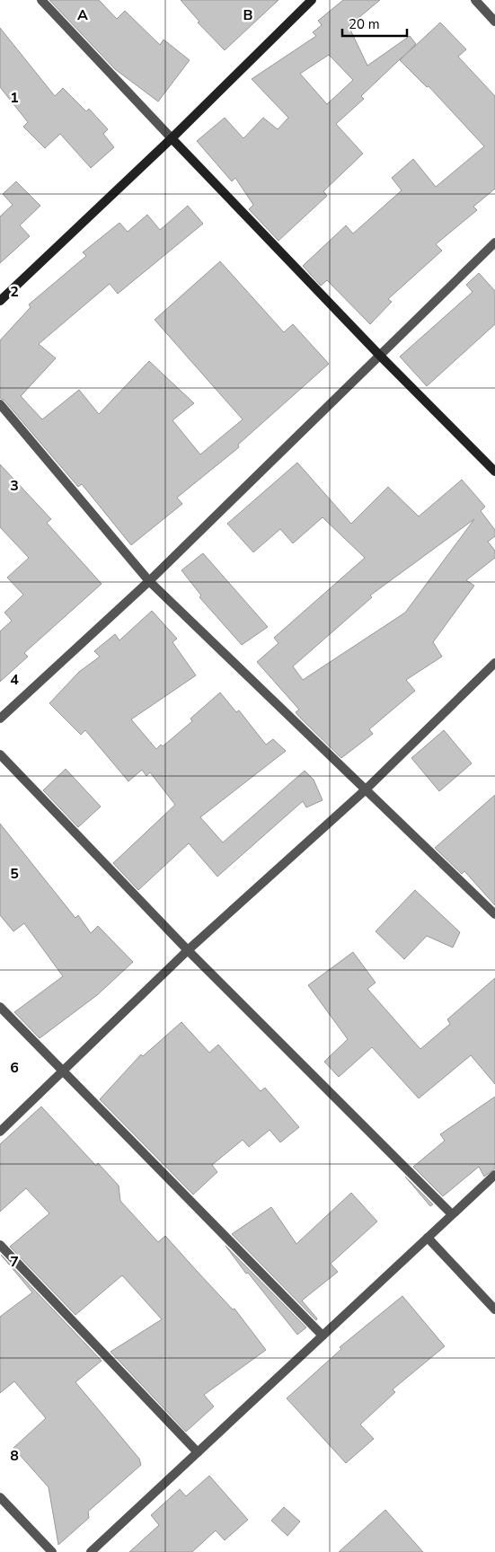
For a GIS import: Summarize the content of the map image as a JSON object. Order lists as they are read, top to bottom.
{
  "scale_bar": "20 m",
  "grid": {
    "columns": ["A", "B"],
    "rows": [
      "1",
      "2",
      "3",
      "4",
      "5",
      "6",
      "7",
      "8"
    ]
  }
}
